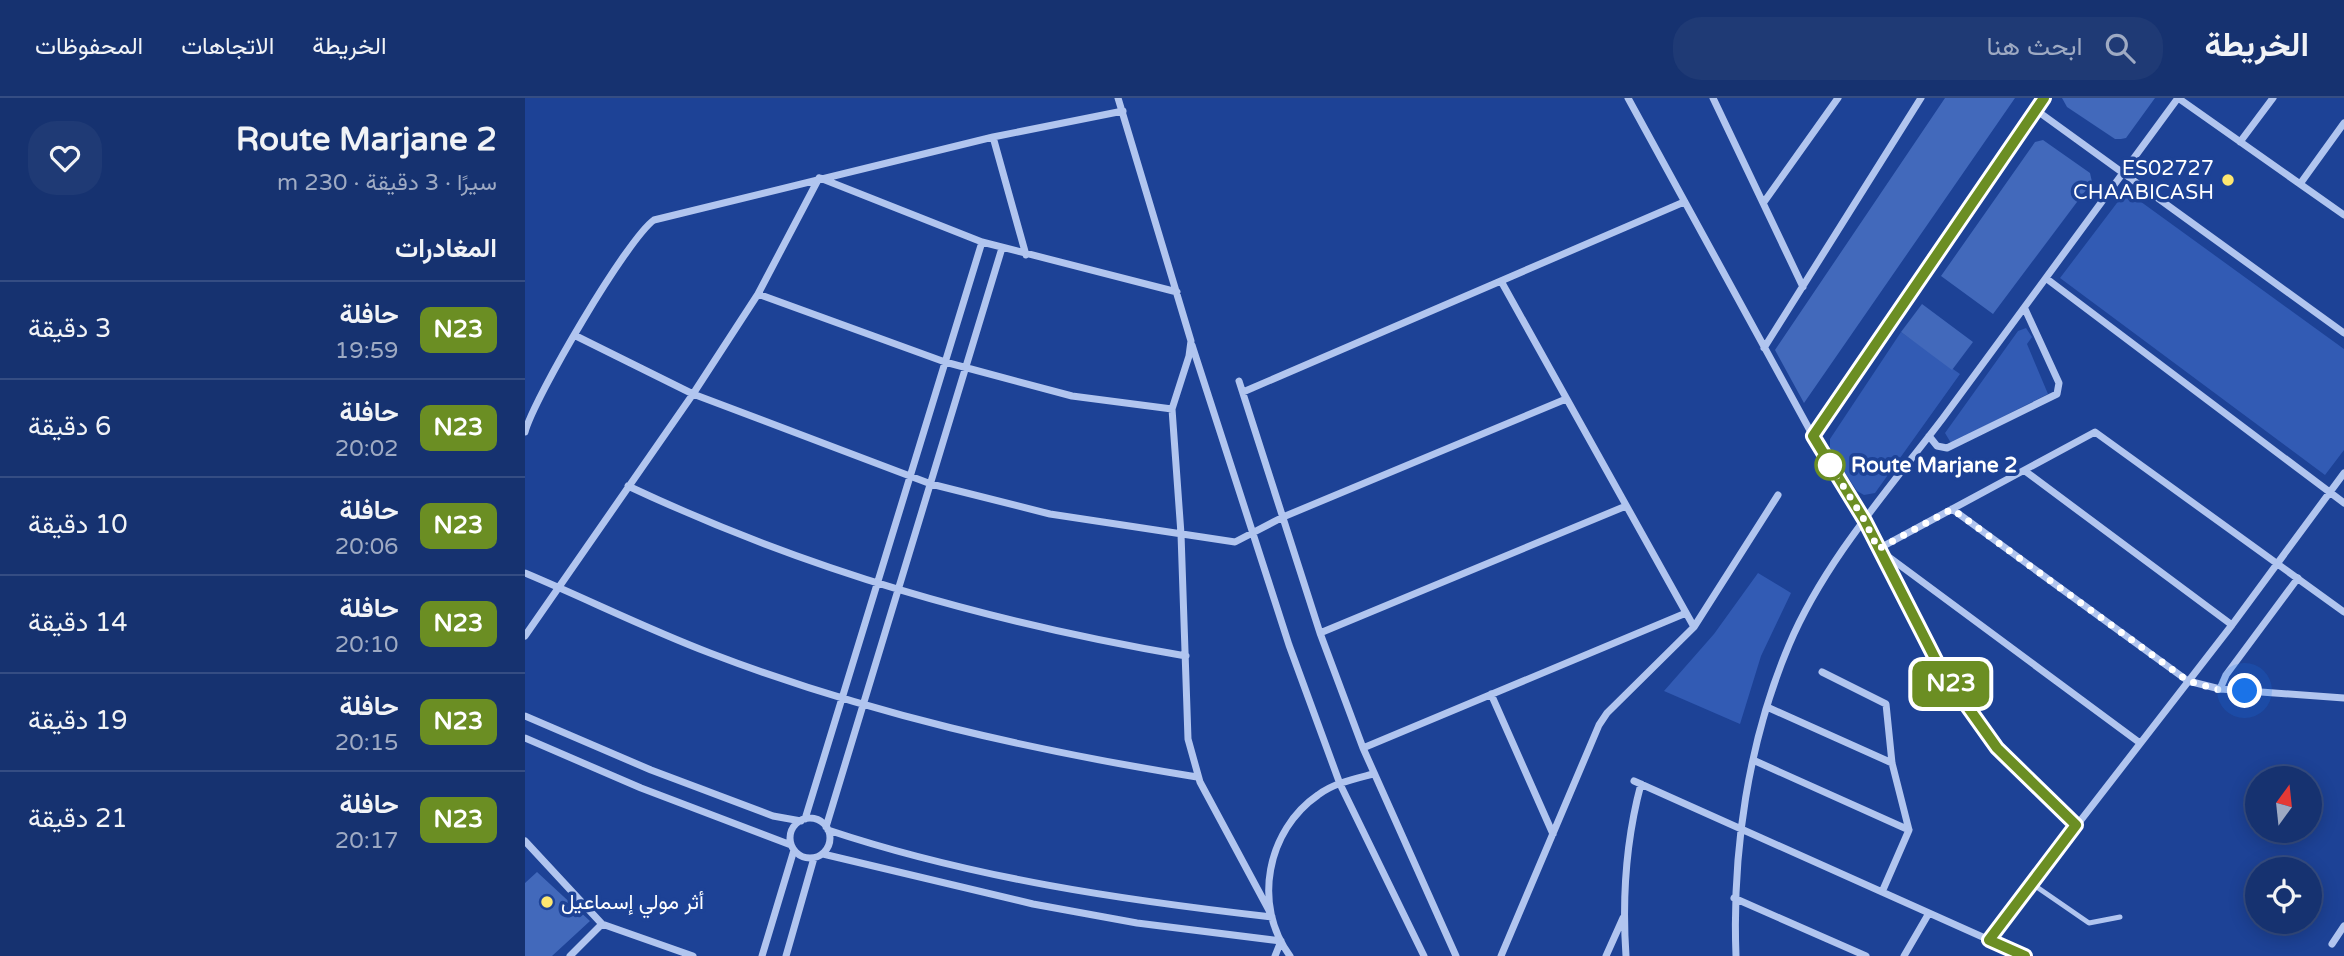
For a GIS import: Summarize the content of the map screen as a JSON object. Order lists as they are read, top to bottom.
{
  "places": ["ES02727 CHAABICASH", "Route Marjane 2", "أثر مولي إسماعيل"],
  "lines": ["bus line N23"],
  "north": "top",
  "page": {
    "header": "الخريطة",
    "search": "ابحث هنا",
    "nav": ["الخريطة", "الاتجاهات", "المحفوظات"],
    "on_map": "N23",
    "heading": [
      ["Route Marjane 2", "سيرًا · 3 دقيقة · 230 m"],
      "المغادرات"
    ],
    "list": [
      {
        "mark": "N23",
        "name": "حافلة",
        "note": "19:59",
        "value": "3 دقيقة"
      },
      {
        "mark": "N23",
        "name": "حافلة",
        "note": "20:02",
        "value": "6 دقيقة"
      },
      {
        "mark": "N23",
        "name": "حافلة",
        "note": "20:06",
        "value": "10 دقيقة"
      },
      {
        "mark": "N23",
        "name": "حافلة",
        "note": "20:10",
        "value": "14 دقيقة"
      },
      {
        "mark": "N23",
        "name": "حافلة",
        "note": "20:15",
        "value": "19 دقيقة"
      },
      {
        "mark": "N23",
        "name": "حافلة",
        "note": "20:17",
        "value": "21 دقيقة"
      }
    ]
  }
}
